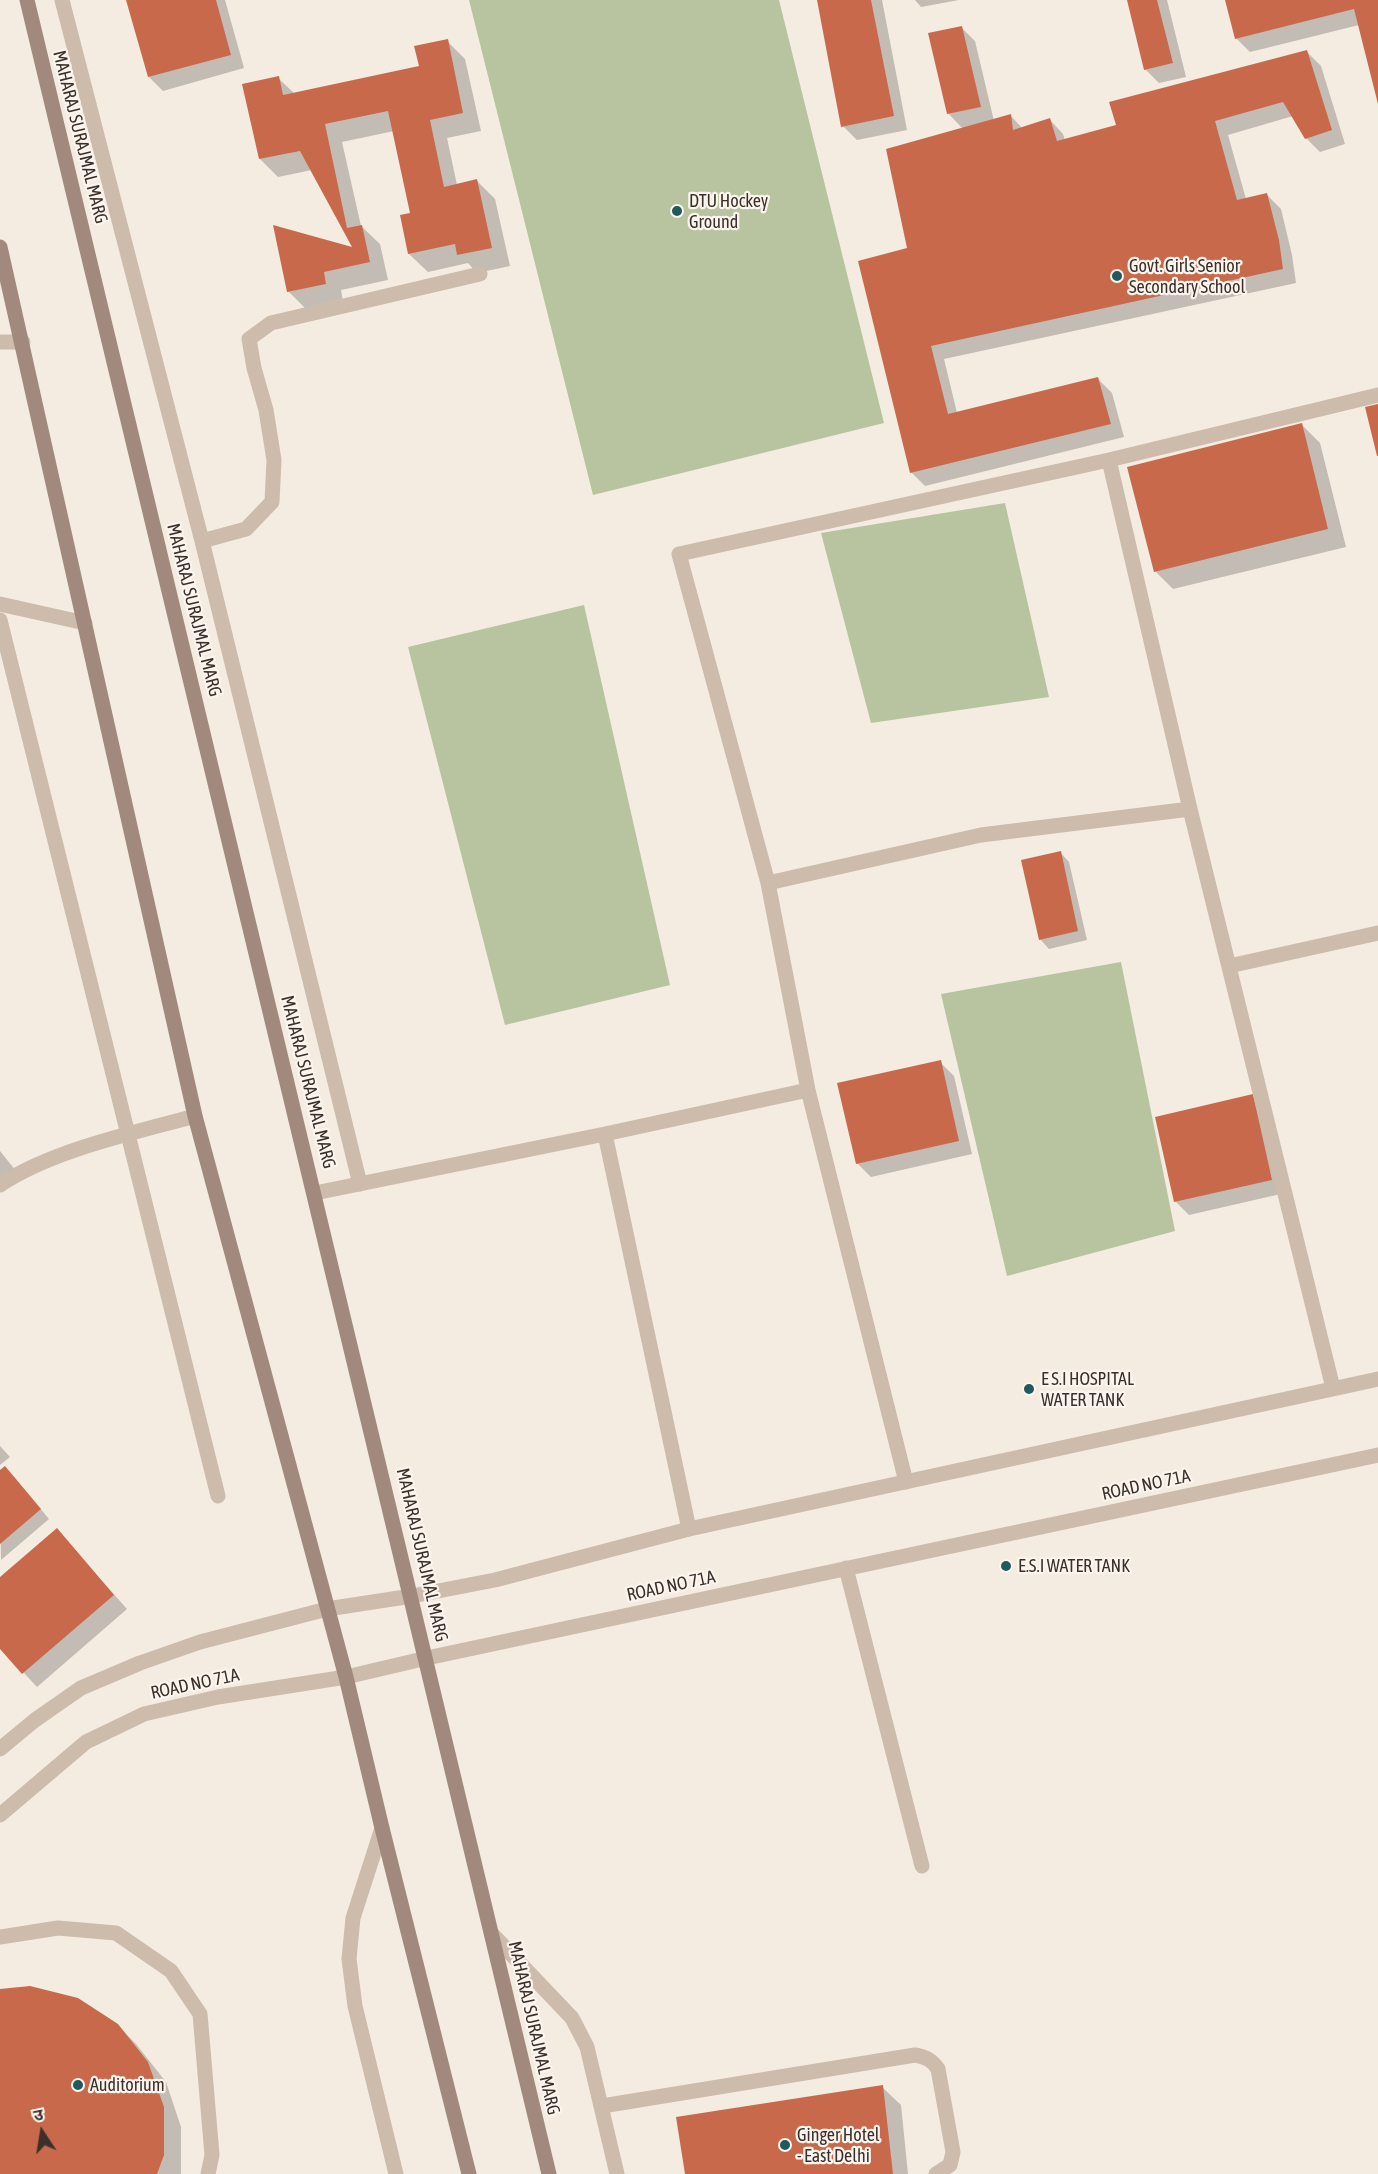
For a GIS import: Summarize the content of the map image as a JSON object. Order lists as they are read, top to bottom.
{
  "streets": {
    "main road": ["MAHARAJ SURAJMAL MARG"],
    "street": ["ROAD NO 71A"]
  },
  "crossings": [
    ["MAHARAJ SURAJMAL MARG", "ROAD NO 71A"]
  ],
  "places": [
    "DTU Hockey Ground",
    "Govt. Girls Senior Secondary School",
    "E S.I HOSPITAL WATER TANK",
    "E.S.I WATER TANK",
    "Auditorium",
    "Ginger Hotel - East Delhi"
  ],
  "north": "top"
}
